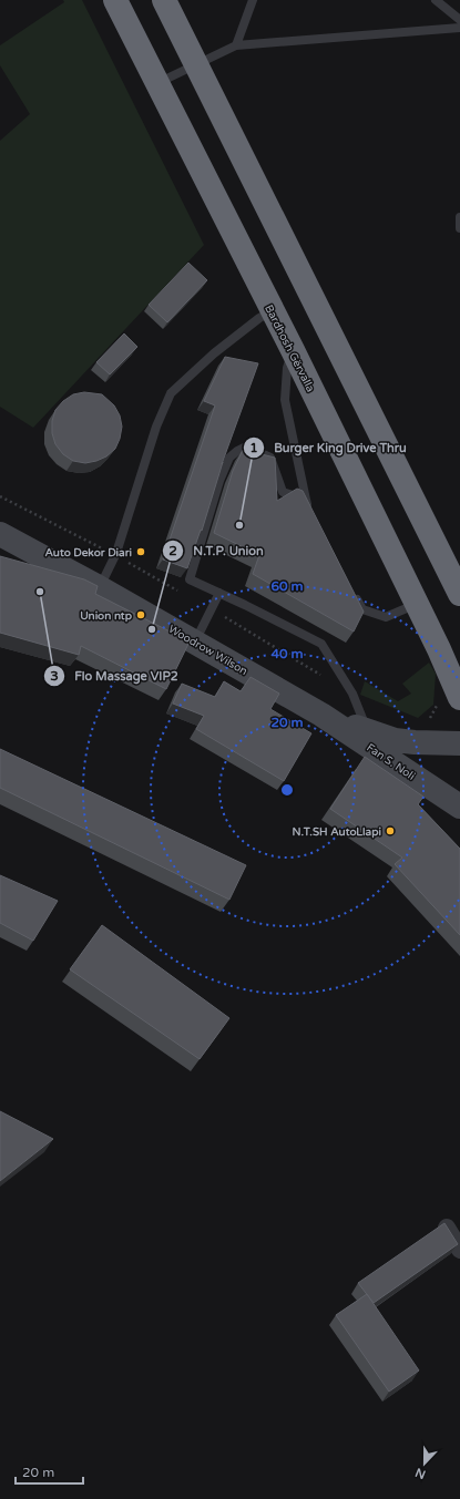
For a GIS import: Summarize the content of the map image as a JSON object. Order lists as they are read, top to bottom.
{
  "streets": {
    "highway": ["Bardhosh Gërvalla"],
    "main road": ["Woodrow Wilson", "Fan S. Noli"]
  },
  "crossings": [
    ["Woodrow Wilson", "Fan S. Noli"]
  ],
  "places": [
    "Burger King Drive Thru",
    "Auto Dekor Diari",
    "Flo Massage VIP2",
    "Union ntp",
    "N.T.P. Union",
    "N.T.SH AutoLlapi"
  ],
  "scale_bar": "20 m",
  "north": "bottom",
  "rings": ["60 m", "40 m", "20 m"]
}
